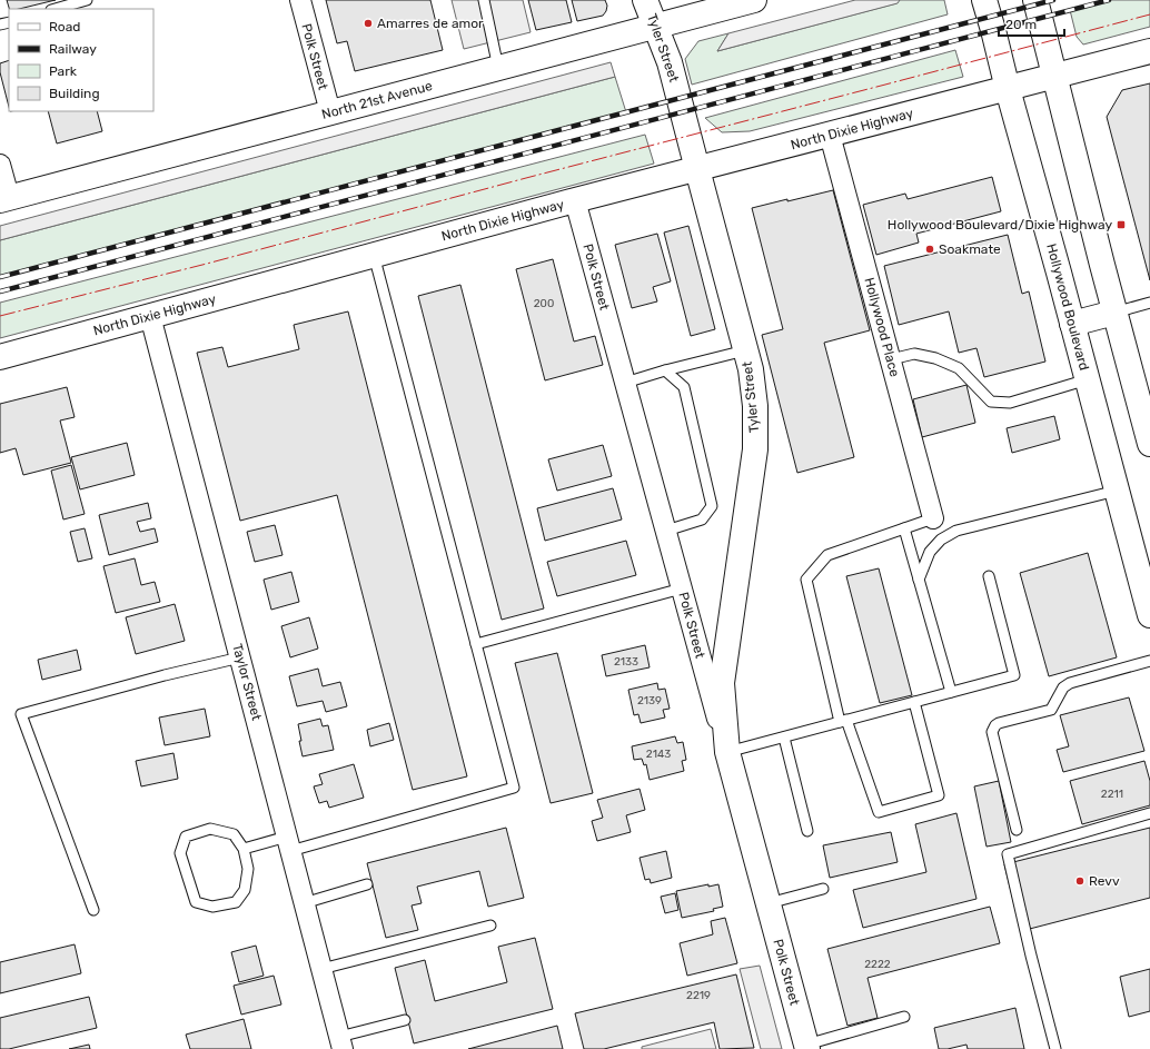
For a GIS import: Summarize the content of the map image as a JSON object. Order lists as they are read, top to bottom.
{
  "streets": {
    "main road": [
      "Tyler Street",
      "Polk Street",
      "North 21st Avenue",
      "North Dixie Highway",
      "Hollywood Boulevard"
    ],
    "street": ["Hollywood Place", "Taylor Street"]
  },
  "crossings": [
    ["Tyler Street", "Polk Street"],
    ["Tyler Street", "North 21st Avenue"],
    ["Tyler Street", "North Dixie Highway"],
    ["Polk Street", "North 21st Avenue"],
    ["Polk Street", "North Dixie Highway"],
    ["North Dixie Highway", "Hollywood Boulevard"],
    ["North Dixie Highway", "Hollywood Place"],
    ["North Dixie Highway", "Taylor Street"]
  ],
  "places": {
    "other": ["Amarres de amor", "Soakmate", "Revv"],
    "transit": ["Hollywood Boulevard/Dixie Highway"]
  },
  "house_numbers": [
    "200",
    "2133",
    "2139",
    "2143",
    "2211",
    "2222",
    "2219"
  ],
  "legend": [
    "Road",
    "Railway",
    "Park",
    "Building"
  ],
  "scale_bar": "20 m"
}
